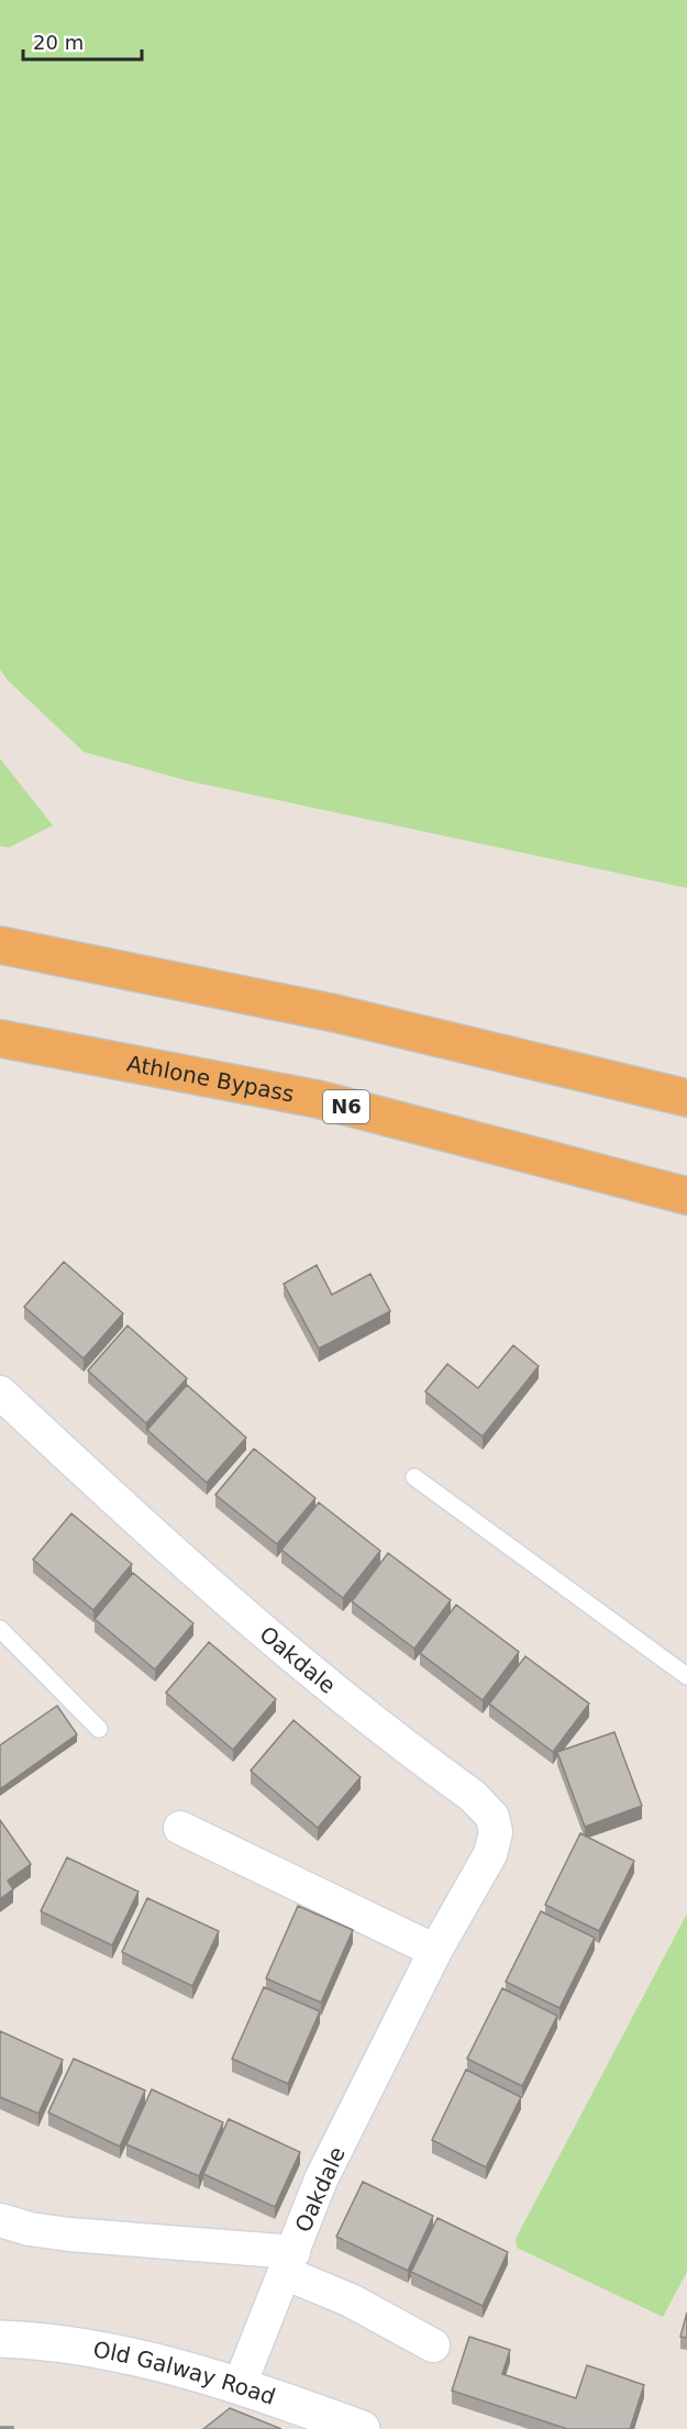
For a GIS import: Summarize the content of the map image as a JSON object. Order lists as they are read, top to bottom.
{
  "streets": {
    "highway": ["Athlone Bypass", "N6"],
    "main road": ["Old Galway Road"],
    "street": ["Oakdale"]
  },
  "crossings": [
    ["Oakdale", "Old Galway Road"]
  ],
  "scale_bar": "20 m"
}
